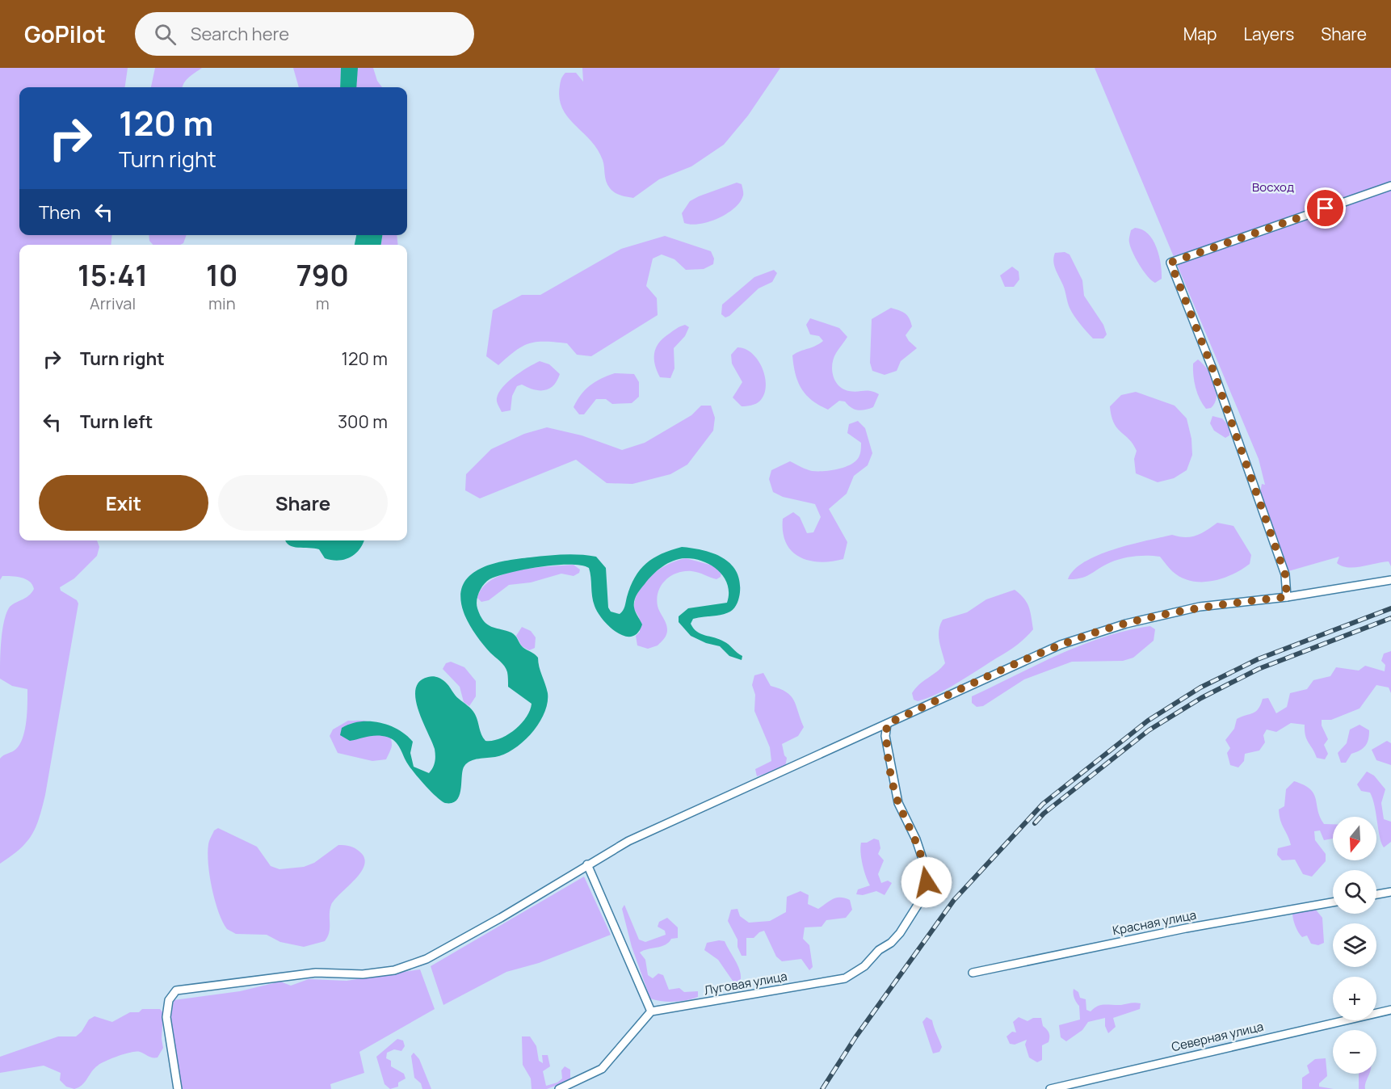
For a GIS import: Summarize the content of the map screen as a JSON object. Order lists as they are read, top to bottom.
{
  "streets": {
    "street": ["Красная улица", "Луговая улица", "Северная улица"]
  },
  "parks": ["Восход"],
  "north": "bottom",
  "page": {
    "header": "GoPilot",
    "search": "Search here",
    "nav": ["Map", "Layers", "Share"],
    "turn": ["120 m", "Turn right"],
    "then": "Then",
    "eta": [
      "15:41",
      "Arrival",
      "10",
      "min",
      "790",
      "m"
    ],
    "list": [
      {
        "name": "Turn right",
        "value": "120 m"
      },
      {
        "name": "Turn left",
        "value": "300 m"
      }
    ],
    "buttons": ["Exit", "Share"],
    "map_buttons": ["+", "−"]
  }
}
